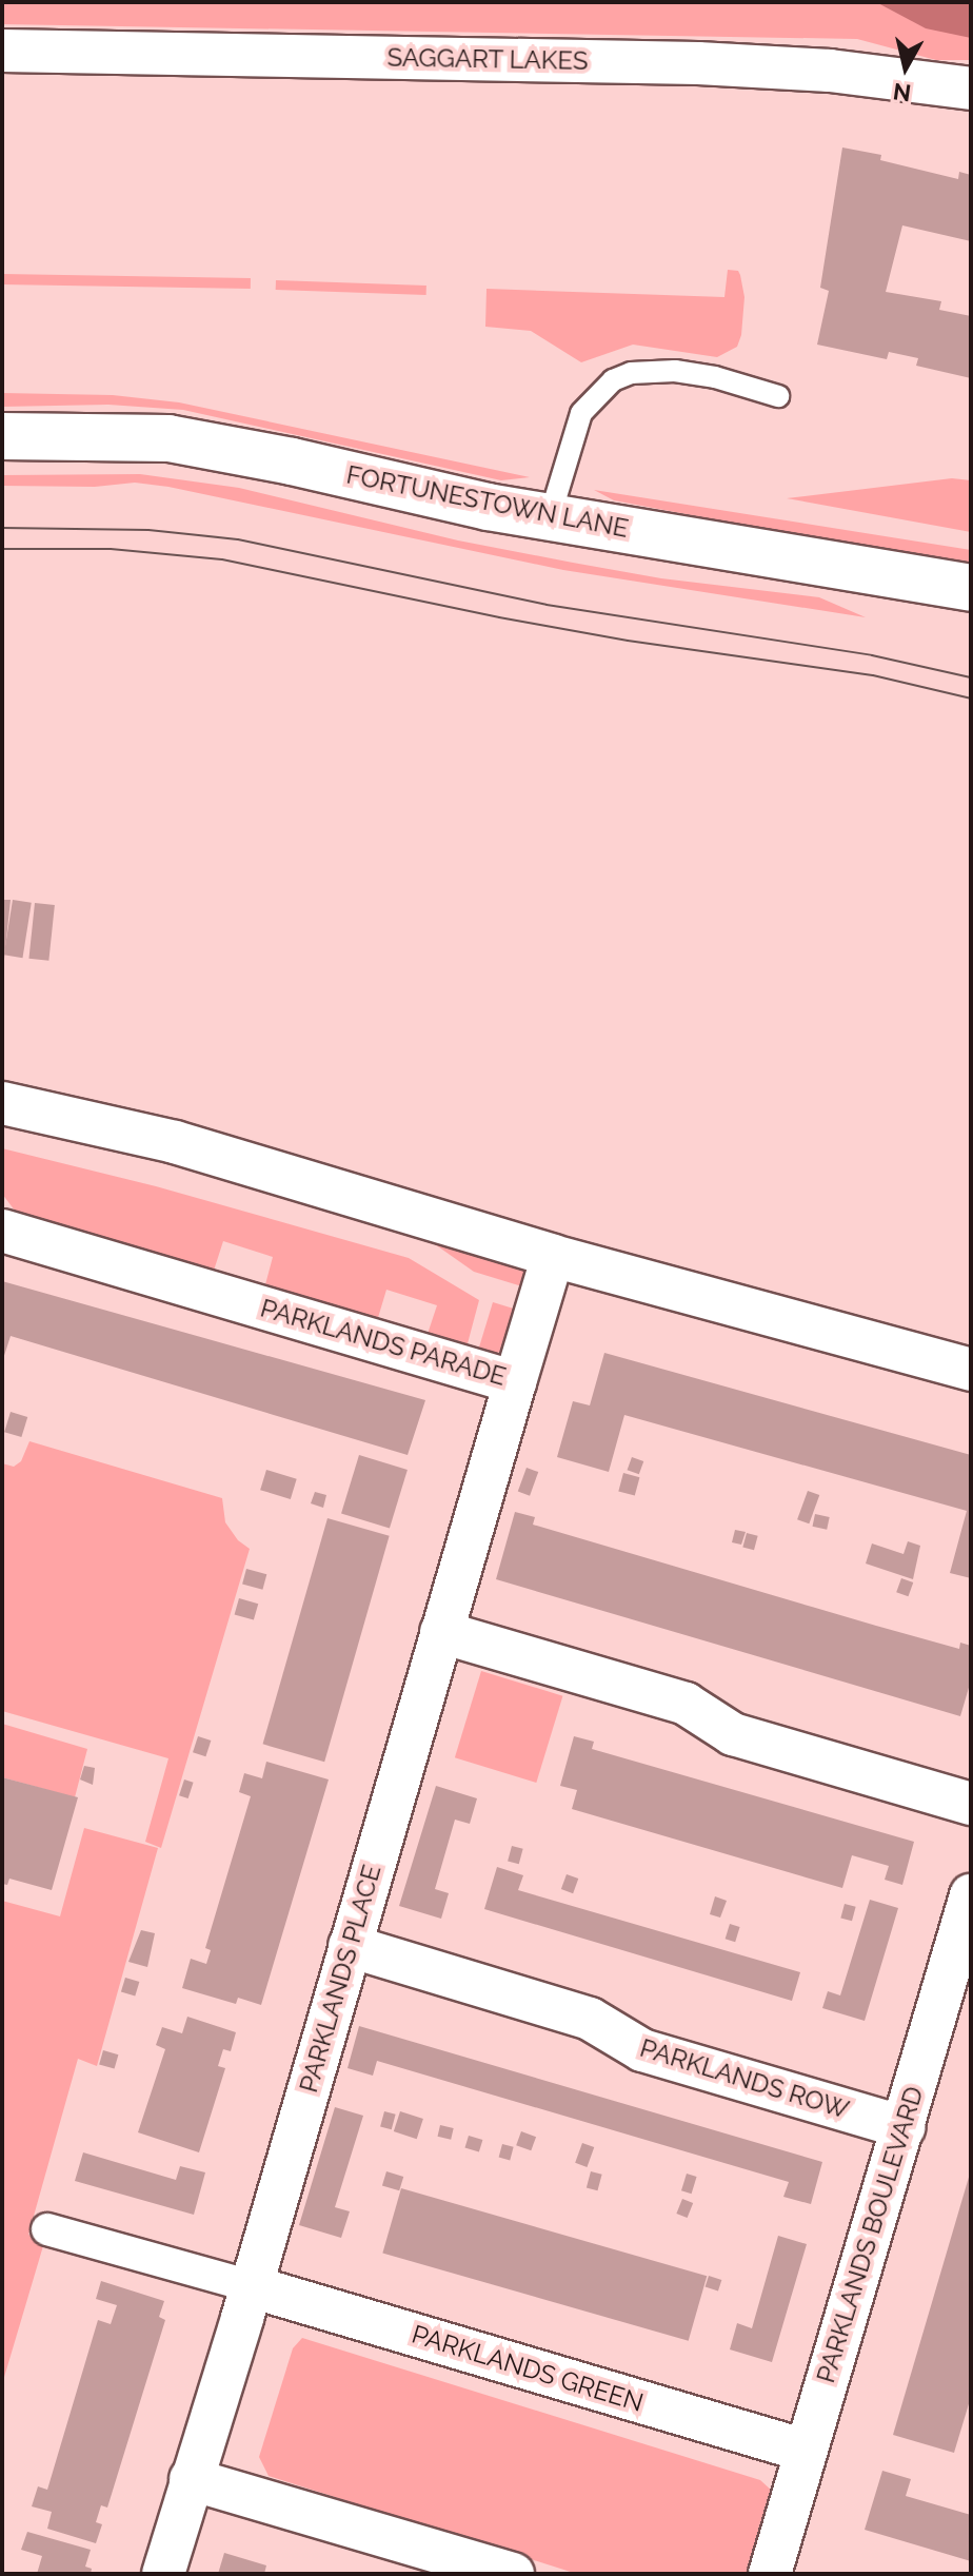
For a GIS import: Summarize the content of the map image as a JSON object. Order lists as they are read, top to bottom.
{
  "streets": {
    "street": [
      "SAGGART LAKES",
      "FORTUNESTOWN LANE",
      "PARKLANDS PARADE",
      "PARKLANDS PLACE",
      "PARKLANDS ROW",
      "PARKLANDS BOULEVARD",
      "PARKLANDS GREEN"
    ]
  },
  "crossings": [
    ["PARKLANDS PARADE", "PARKLANDS PLACE"],
    ["PARKLANDS PLACE", "PARKLANDS ROW"],
    ["PARKLANDS PLACE", "PARKLANDS GREEN"],
    ["PARKLANDS ROW", "PARKLANDS BOULEVARD"],
    ["PARKLANDS BOULEVARD", "PARKLANDS GREEN"]
  ],
  "north": "bottom"
}
